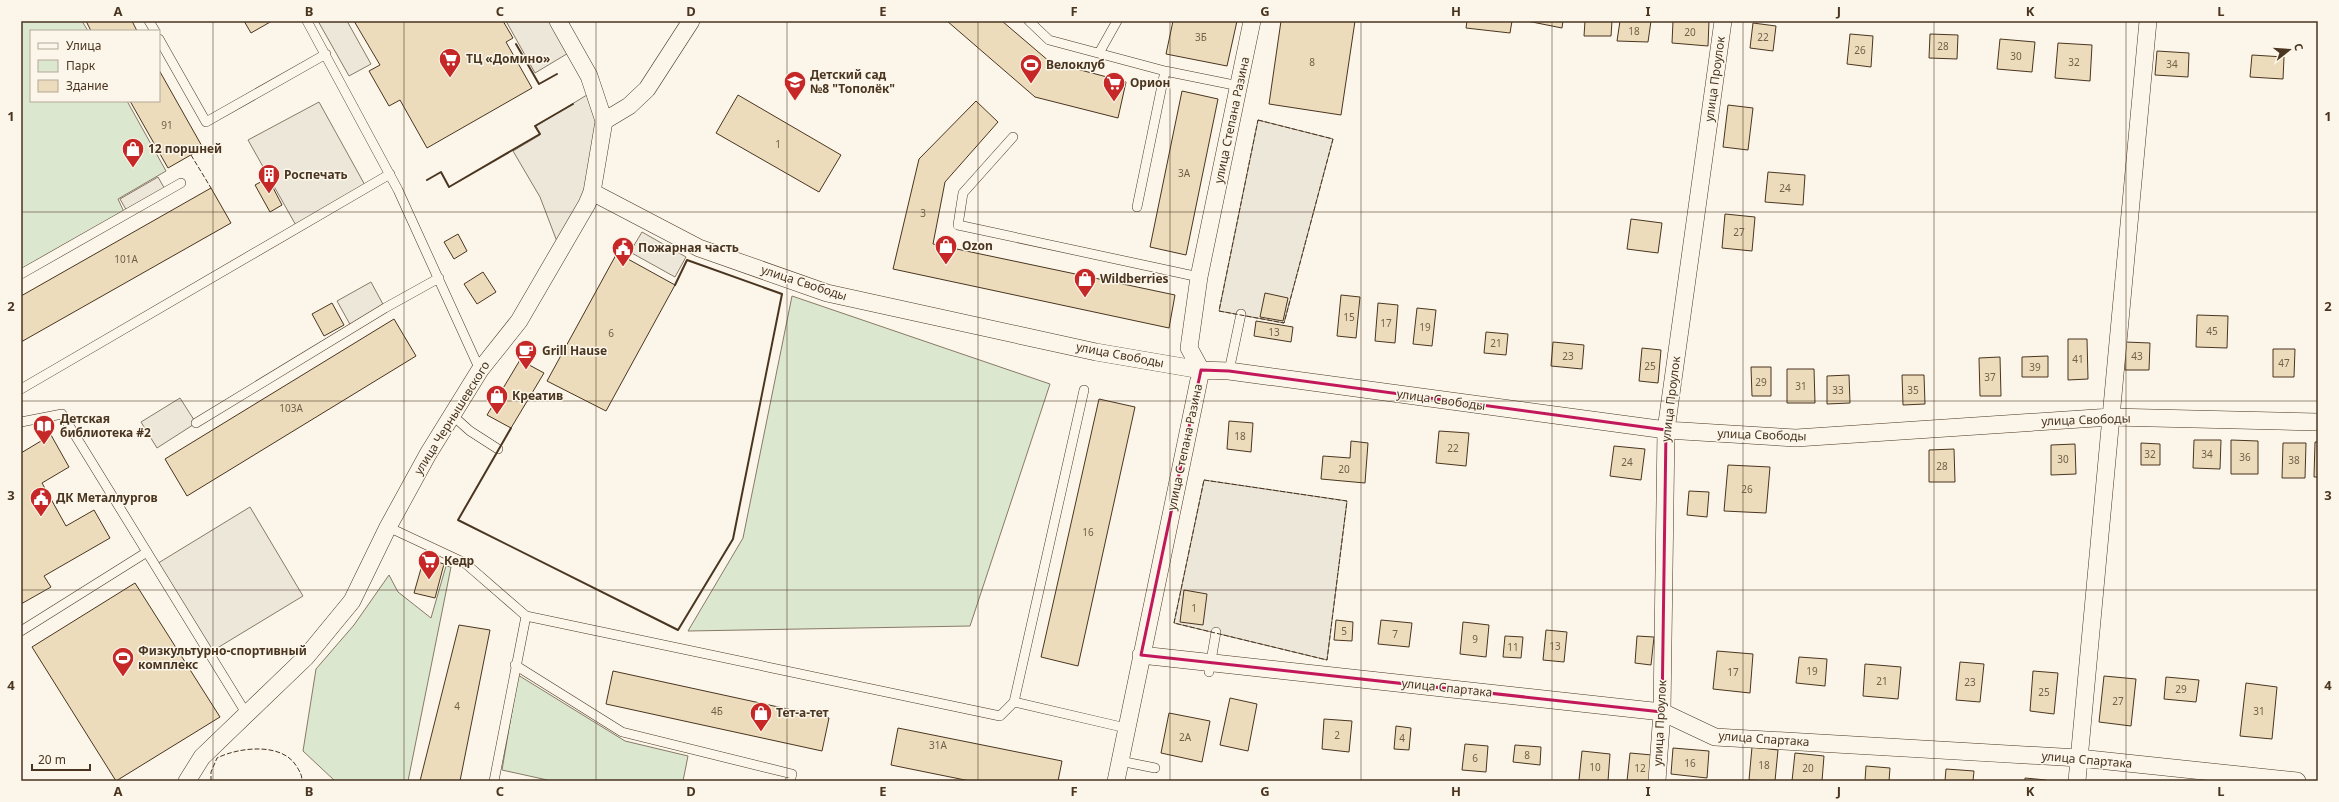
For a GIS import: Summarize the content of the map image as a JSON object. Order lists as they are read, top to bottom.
{
  "streets": {
    "street": [
      "улица Проулок",
      "улица Степана Разина",
      "улица Свободы",
      "улица Чернышевского",
      "улица Спартака"
    ]
  },
  "crossings": [
    ["улица Проулок", "улица Свободы"],
    ["улица Проулок", "улица Спартака"],
    ["улица Степана Разина", "улица Свободы"],
    ["улица Степана Разина", "улица Спартака"],
    ["улица Свободы", "улица Чернышевского"]
  ],
  "places": {
    "supermarket": ["ТЦ «Домино»", "Орион", "Кедр"],
    "sports": ["Велоклуб", "Физкультурно-спортивный комплекс"],
    "school or university": ["Детский сад №8 \"Тополёк\""],
    "shop": [
      "12 поршней",
      "Ozon",
      "Wildberries",
      "Креатив",
      "Тет-а-тет"
    ],
    "building": ["Роспечать"],
    "public building": ["Пожарная часть", "ДК Металлургов"],
    "cafe": ["Grill Hause"],
    "library": ["Детская библиотека #2"]
  },
  "house_numbers": [
    "18",
    "20",
    "3Б",
    "22",
    "28",
    "26",
    "30",
    "8",
    "32",
    "34",
    "91",
    "1",
    "3А",
    "24",
    "3",
    "27",
    "101А",
    "15",
    "17",
    "19",
    "45",
    "13",
    "6",
    "21",
    "23",
    "43",
    "41",
    "47",
    "25",
    "39",
    "37",
    "29",
    "31",
    "33",
    "35",
    "103А",
    "18",
    "22",
    "32",
    "34",
    "36",
    "30",
    "38",
    "24",
    "28",
    "20",
    "26",
    "16",
    "1",
    "5",
    "7",
    "9",
    "13",
    "11",
    "19",
    "17",
    "21",
    "23",
    "29",
    "25",
    "27",
    "4",
    "4Б",
    "31",
    "2",
    "2А",
    "4",
    "31А",
    "8",
    "6",
    "16",
    "18",
    "10",
    "12",
    "20"
  ],
  "legend": ["Улица", "Парк", "Здание"],
  "scale_bar": "20 m",
  "north": "right",
  "grid": {
    "columns": [
      "A",
      "B",
      "C",
      "D",
      "E",
      "F",
      "G",
      "H",
      "I",
      "J",
      "K",
      "L"
    ],
    "rows": [
      "1",
      "2",
      "3",
      "4"
    ]
  }
}
